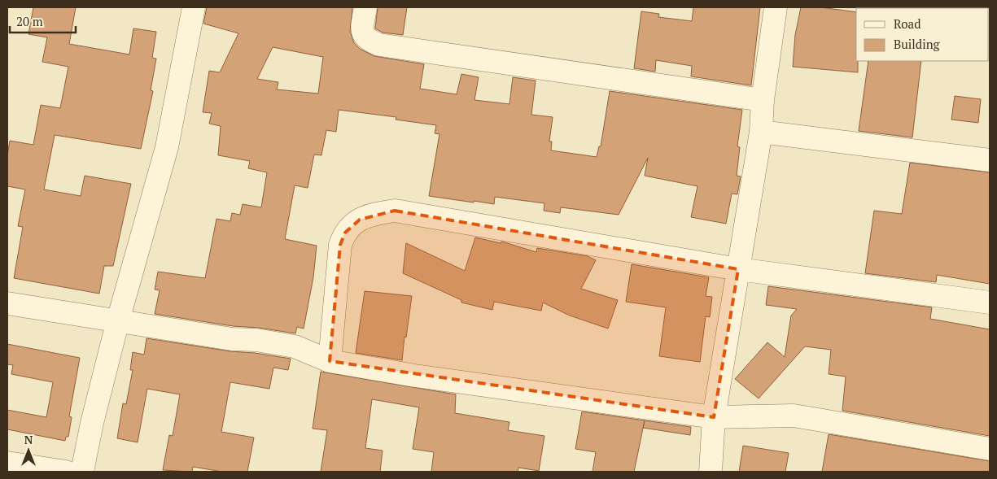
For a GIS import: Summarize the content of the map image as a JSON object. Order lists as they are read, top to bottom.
{
  "legend": ["Road", "Building"],
  "scale_bar": "20 m",
  "north": "top"
}
